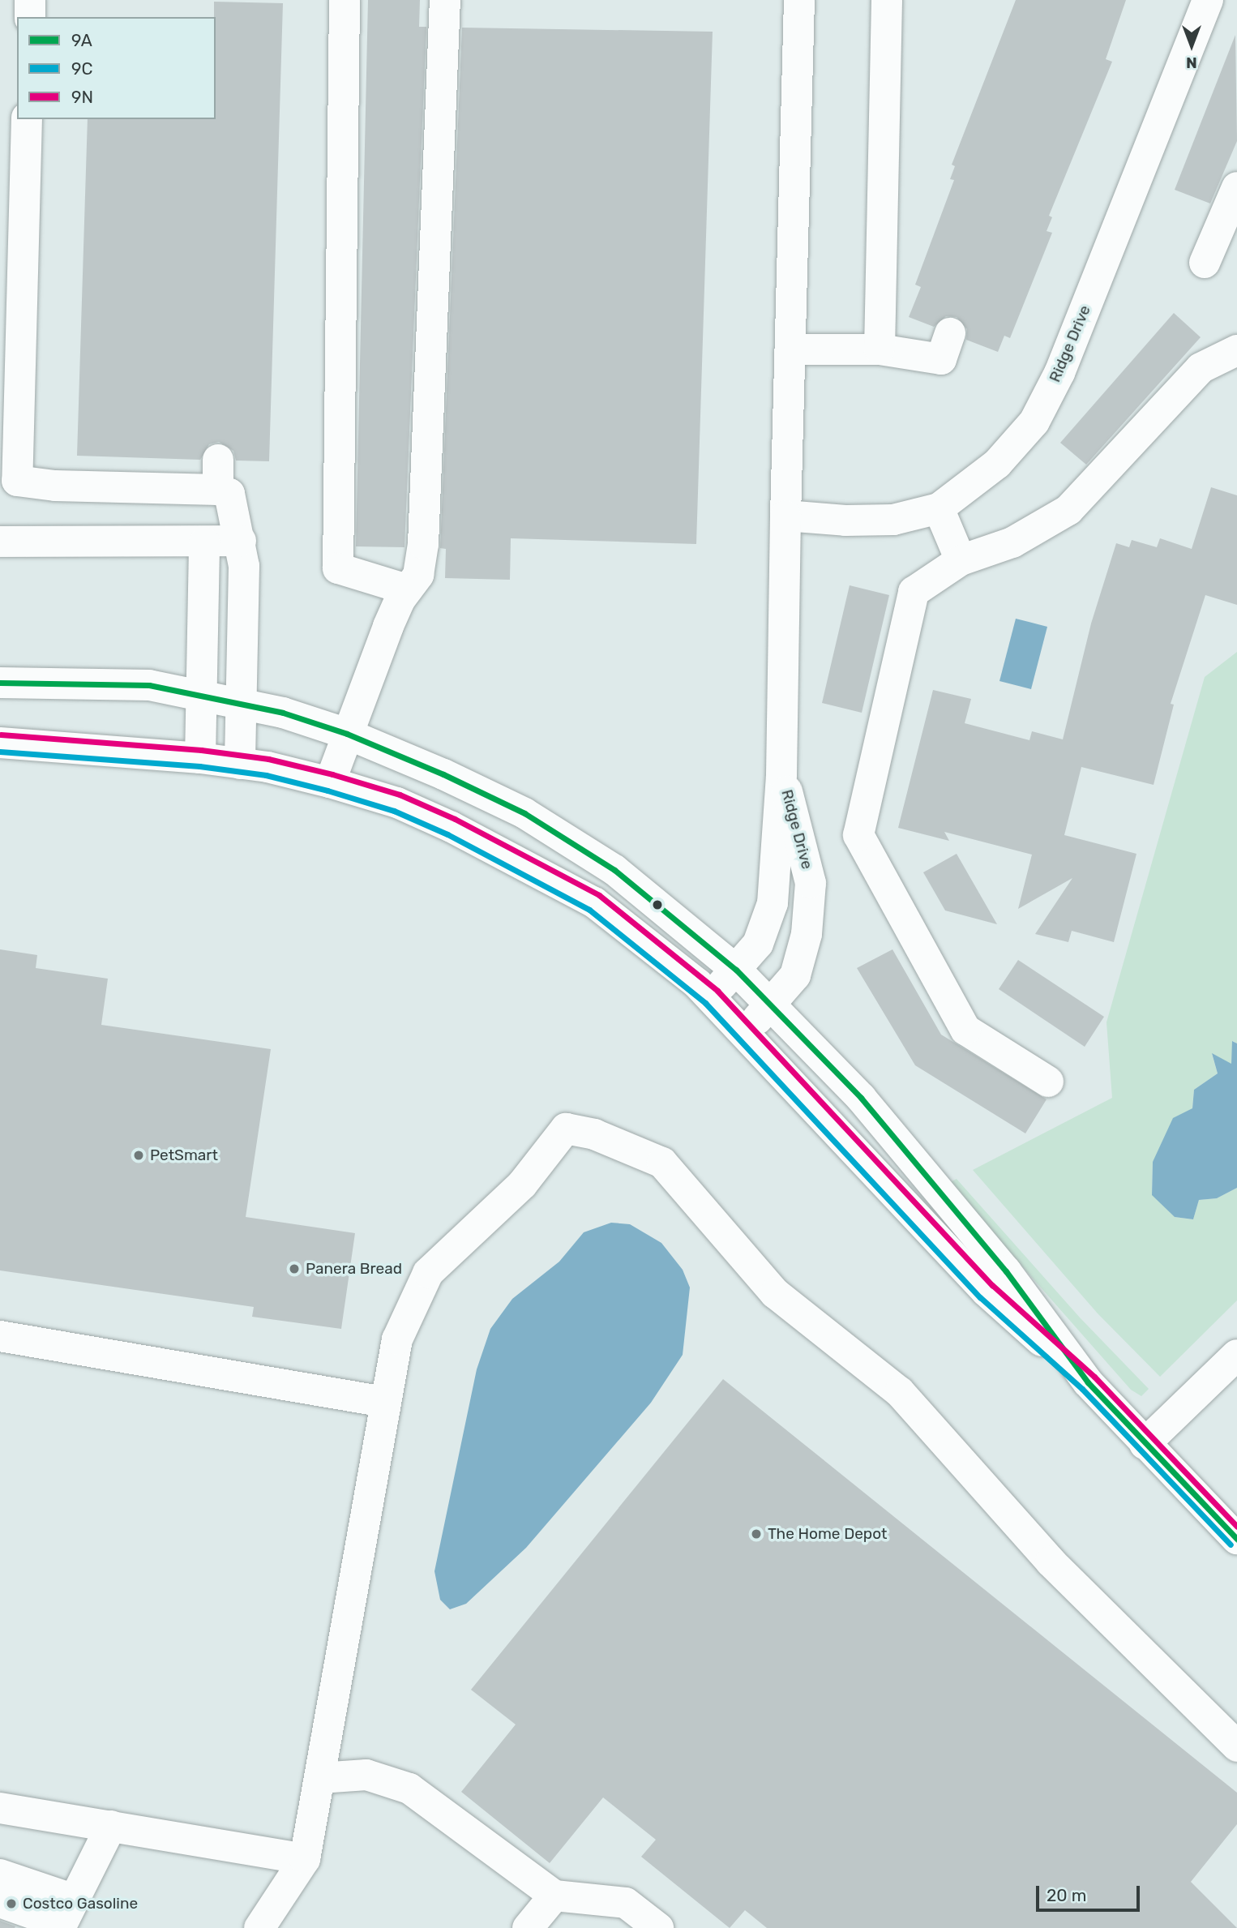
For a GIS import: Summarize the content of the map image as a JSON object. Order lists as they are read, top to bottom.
{
  "streets": {
    "street": ["Ridge Drive"]
  },
  "places": [
    "PetSmart",
    "Panera Bread",
    "The Home Depot",
    "Costco Gasoline"
  ],
  "lines": ["transit line 9A", "transit line 9N", "transit line 9C"],
  "legend": ["9A", "9C", "9N"],
  "scale_bar": "20 m",
  "north": "bottom"
}
